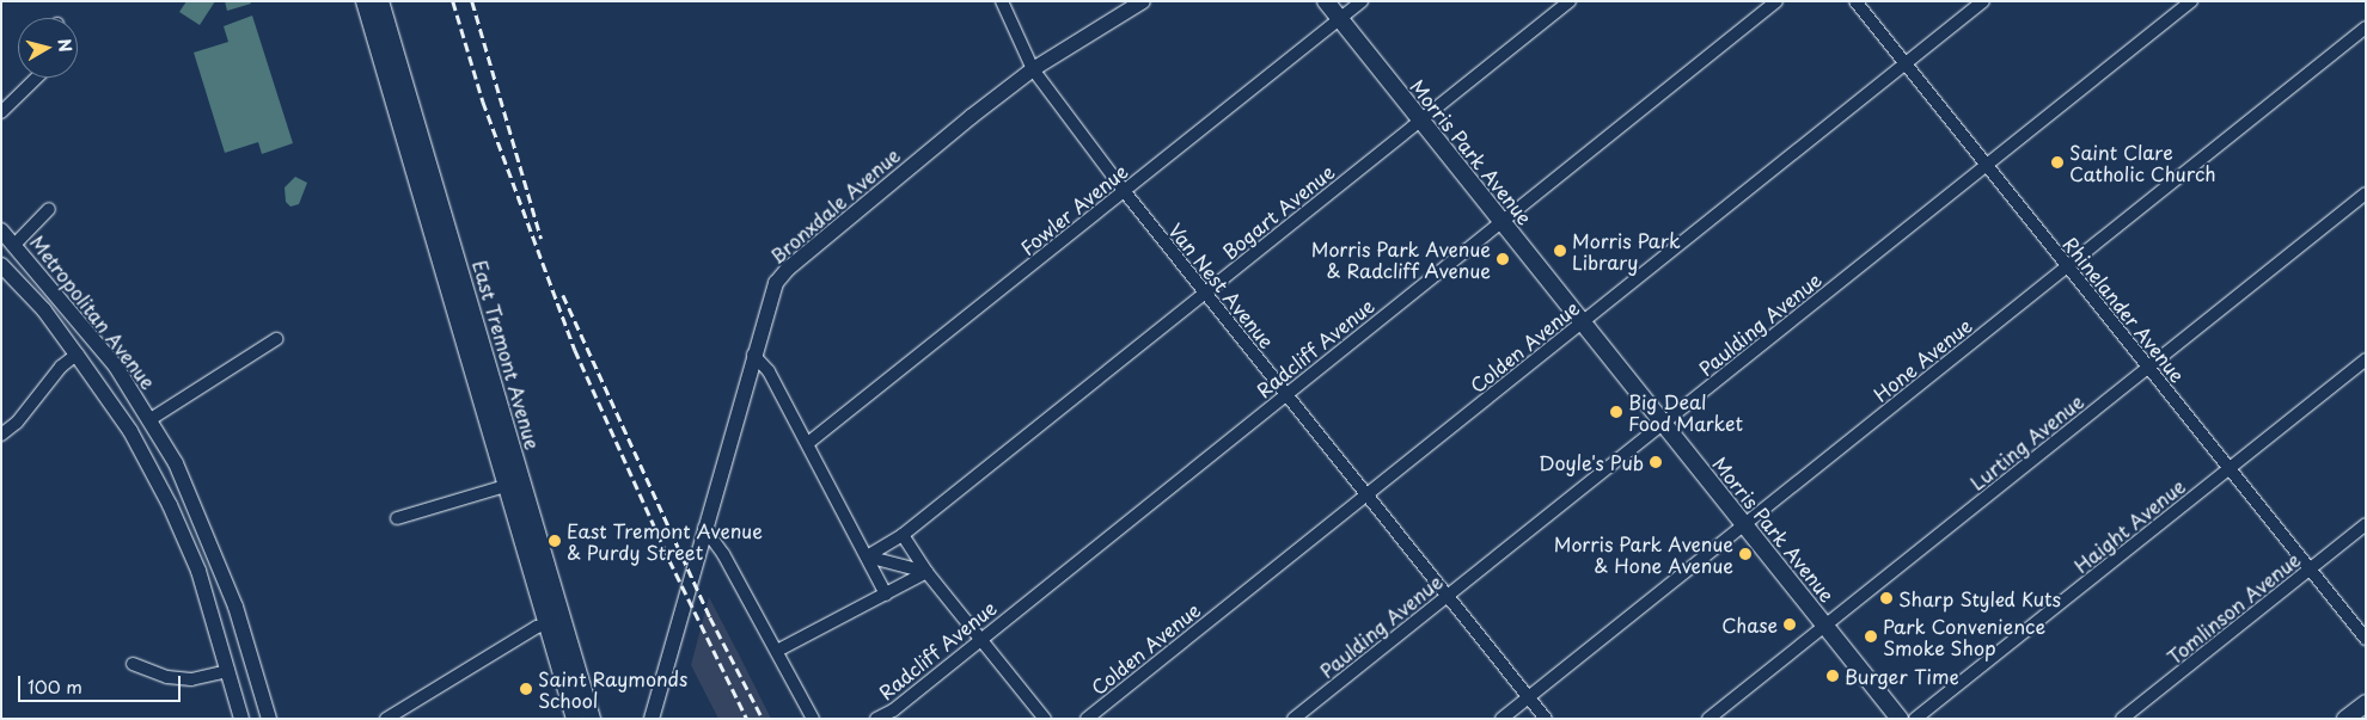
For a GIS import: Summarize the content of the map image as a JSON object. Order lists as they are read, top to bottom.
{
  "streets": {
    "main road": ["Morris Park Avenue", "East Tremont Avenue"],
    "street": [
      "Bronxdale Avenue",
      "Fowler Avenue",
      "Bogart Avenue",
      "Van Nest Avenue",
      "Rhinelander Avenue",
      "Metropolitan Avenue",
      "Paulding Avenue",
      "Colden Avenue",
      "Radcliff Avenue",
      "Hone Avenue",
      "Lurting Avenue",
      "Haight Avenue",
      "Tomlinson Avenue"
    ]
  },
  "crossings": [
    ["Morris Park Avenue", "Fowler Avenue"],
    ["Morris Park Avenue", "Bogart Avenue"],
    ["Morris Park Avenue", "Paulding Avenue"],
    ["Morris Park Avenue", "Colden Avenue"],
    ["Morris Park Avenue", "Radcliff Avenue"],
    ["Morris Park Avenue", "Hone Avenue"],
    ["Morris Park Avenue", "Lurting Avenue"],
    ["Bronxdale Avenue", "Van Nest Avenue"],
    ["Fowler Avenue", "Van Nest Avenue"],
    ["Bogart Avenue", "Van Nest Avenue"],
    ["Van Nest Avenue", "Paulding Avenue"],
    ["Van Nest Avenue", "Colden Avenue"],
    ["Van Nest Avenue", "Radcliff Avenue"],
    ["Van Nest Avenue", "Hone Avenue"],
    ["Rhinelander Avenue", "Paulding Avenue"],
    ["Rhinelander Avenue", "Colden Avenue"],
    ["Rhinelander Avenue", "Hone Avenue"],
    ["Rhinelander Avenue", "Lurting Avenue"],
    ["Rhinelander Avenue", "Haight Avenue"],
    ["Rhinelander Avenue", "Tomlinson Avenue"]
  ],
  "places": [
    "Saint Clare Catholic Church",
    "Morris Park Library",
    "Morris Park Avenue & Radcliff Avenue",
    "Big Deal Food Market",
    "Doyle's Pub",
    "East Tremont Avenue & Purdy Street",
    "Morris Park Avenue & Hone Avenue",
    "Sharp Styled Kuts",
    "Chase",
    "Park Convenience Smoke Shop",
    "Burger Time",
    "Saint Raymonds School"
  ],
  "scale_bar": "100 m",
  "north": "right"
}
